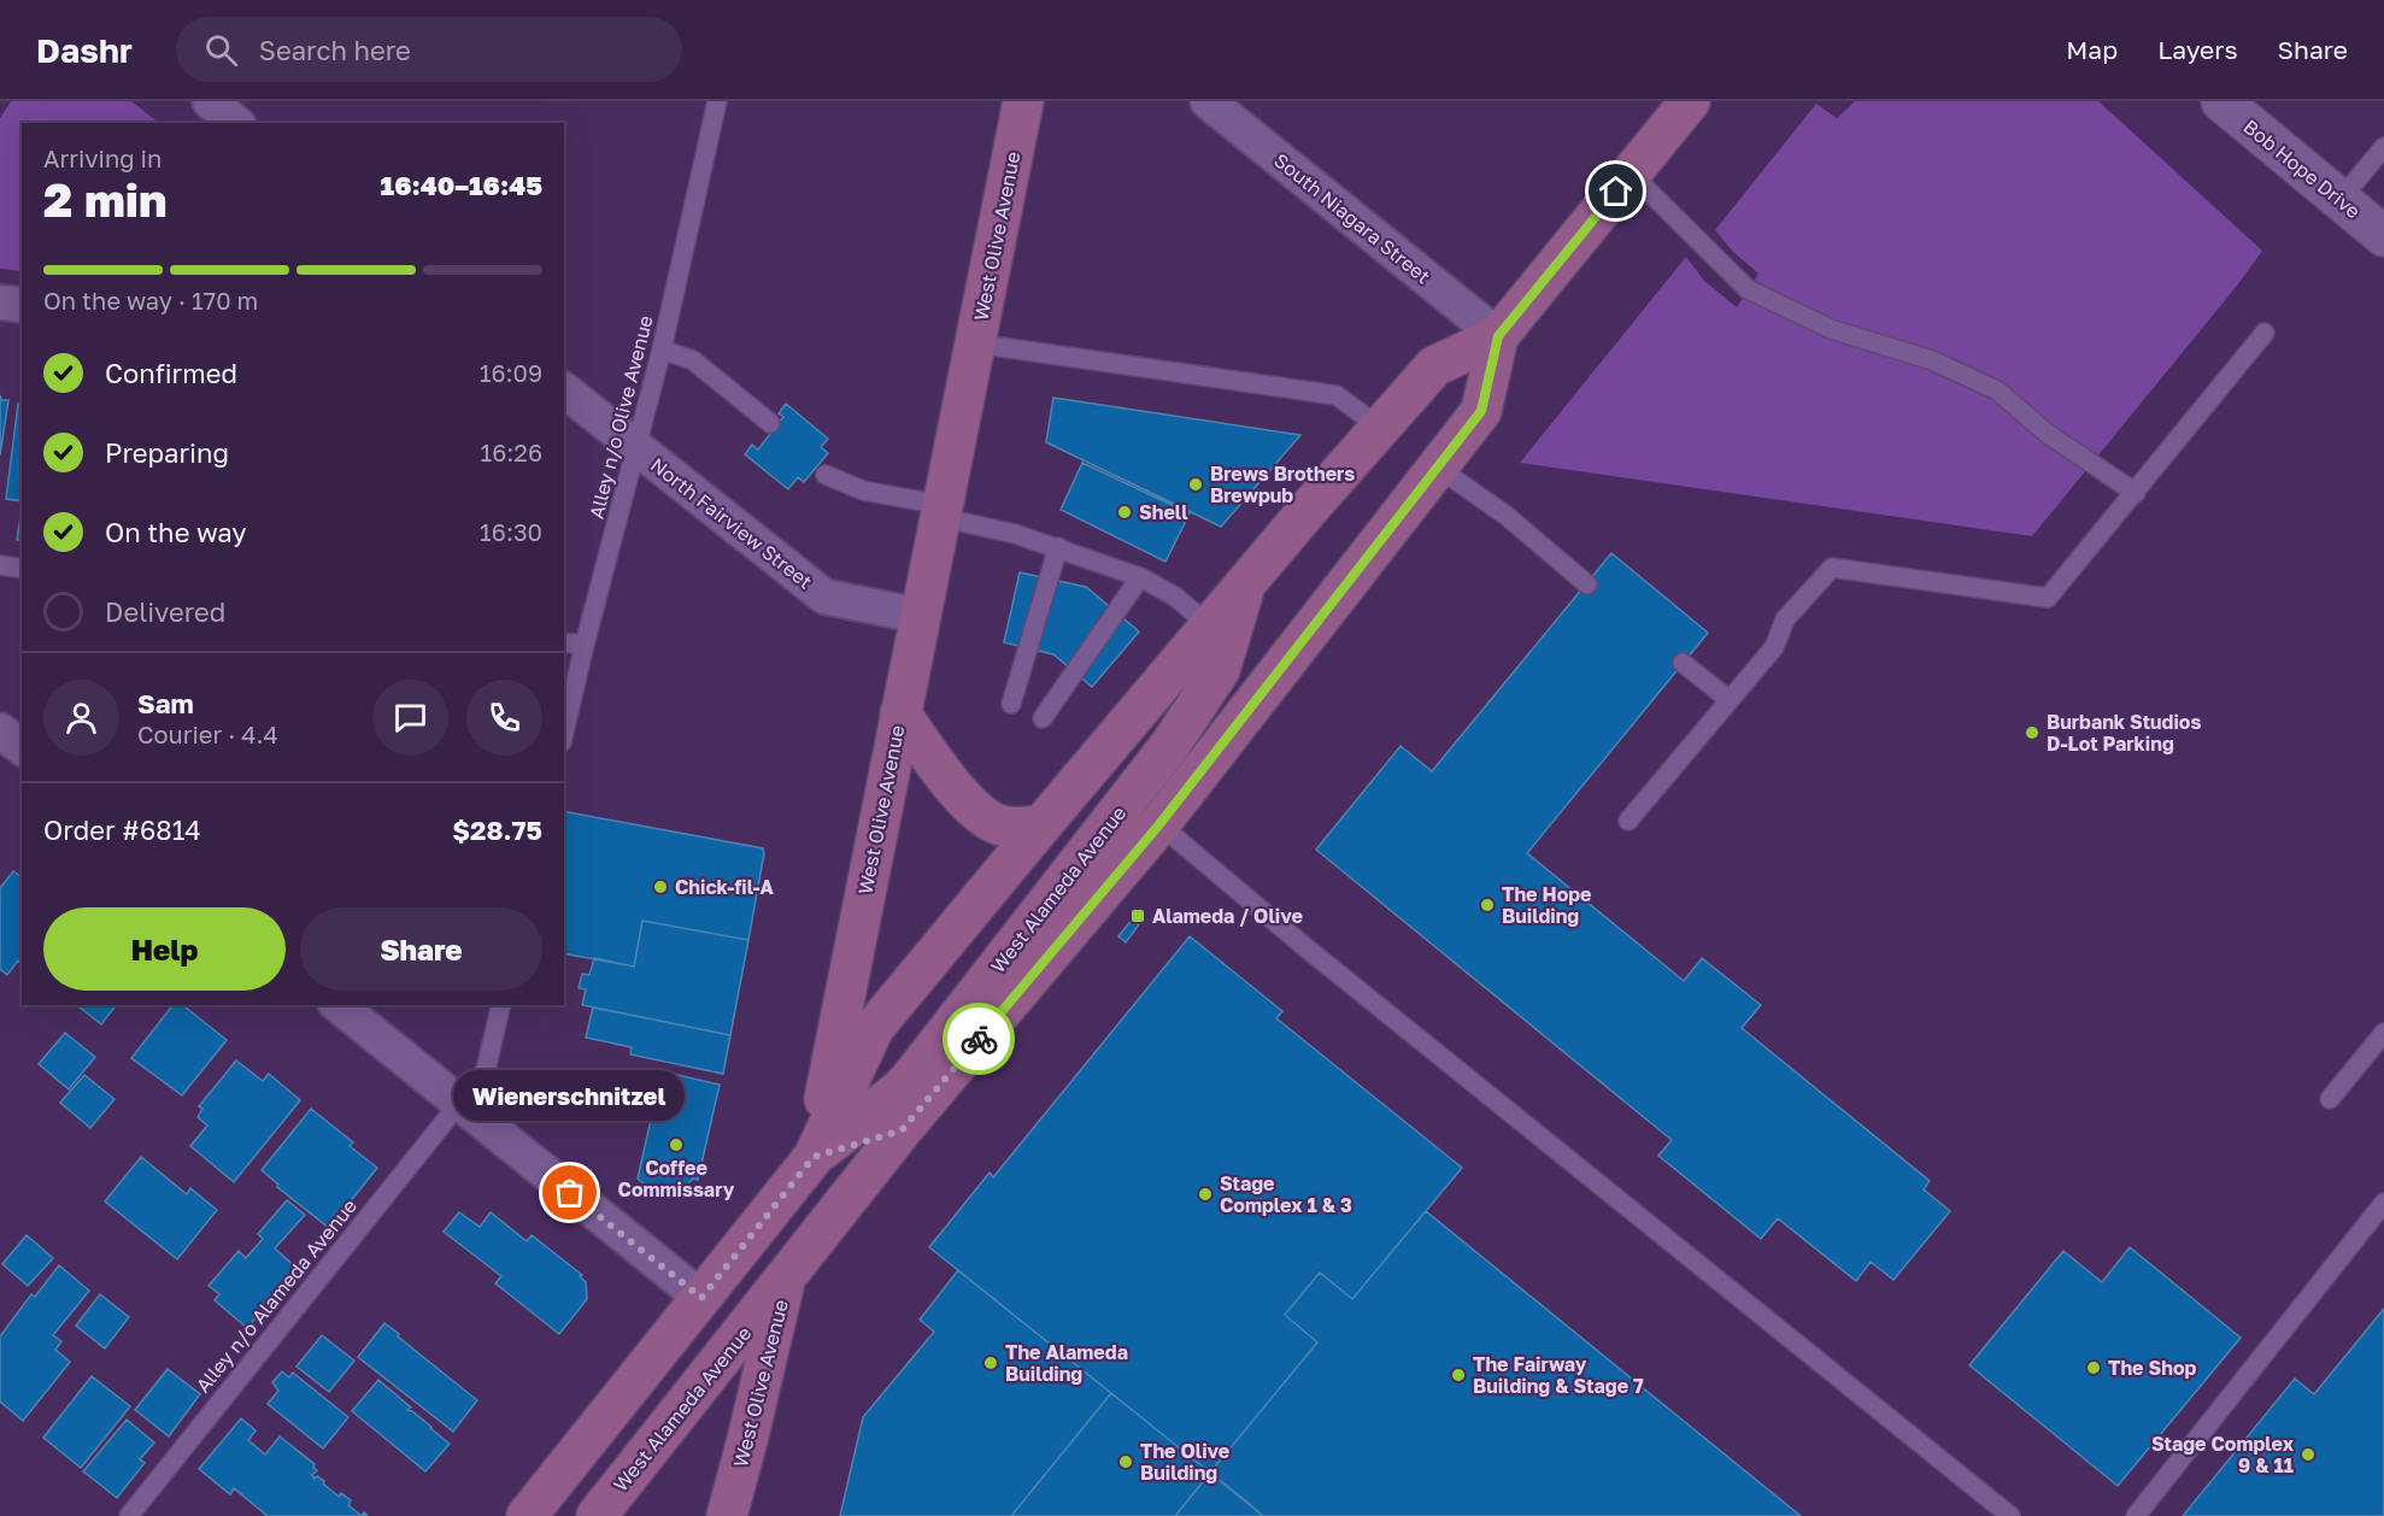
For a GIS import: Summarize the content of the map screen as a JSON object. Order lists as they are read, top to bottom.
{
  "streets": {
    "main road": ["West Olive Avenue", "West Alameda Avenue"],
    "street": ["Bob Hope Drive", "South Niagara Street", "North Fairview Street"],
    "lane": ["Alley n/o Olive Avenue", "Alley n/o Alameda Avenue"]
  },
  "crossings": [
    ["South Niagara Street", "West Alameda Avenue"],
    ["West Olive Avenue", "North Fairview Street"],
    ["West Olive Avenue", "West Alameda Avenue"],
    ["Alley n/o Olive Avenue", "North Fairview Street"]
  ],
  "places": {
    "other": [
      "Brews Brothers Brewpub",
      "Shell",
      "Burbank Studios D-Lot Parking",
      "Chick-fil-A",
      "The Hope Building",
      "Coffee Commissary",
      "Wienerschnitzel",
      "Stage Complex 1 & 3",
      "The Alameda Building",
      "The Shop",
      "The Fairway Building & Stage 7",
      "Stage Complex 9 & 11",
      "The Olive Building"
    ],
    "transit": ["Alameda / Olive"]
  },
  "page": {
    "header": "Dashr",
    "search": "Search here",
    "nav": ["Map", "Layers", "Share"],
    "heading": ["2 min", "Arriving in", "16:40–16:45"],
    "panel": [
      "Sam",
      "Courier · 4.4",
      "Order #6814",
      "$28.75"
    ],
    "bar": "On the way · 170 m",
    "list": [
      ["Confirmed", "16:09"],
      ["Preparing", "16:26"],
      ["On the way", "16:30"],
      "Delivered"
    ],
    "buttons": ["Help", "Share"],
    "bubble": "Wienerschnitzel"
  }
}
